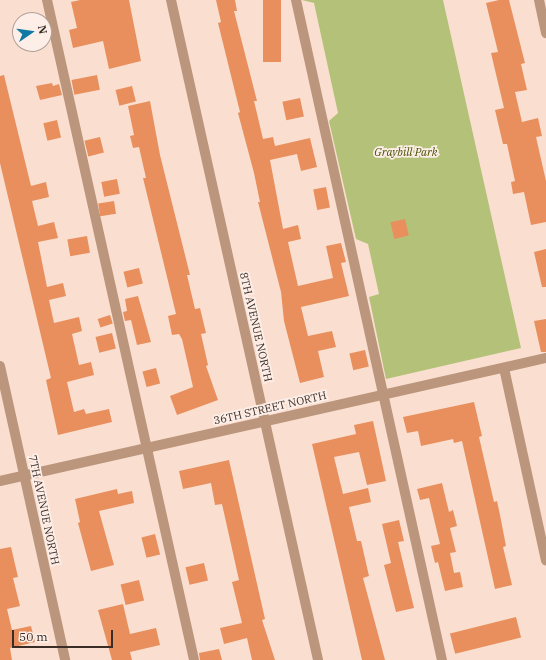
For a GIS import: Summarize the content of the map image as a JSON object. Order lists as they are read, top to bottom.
{
  "streets": {
    "street": ["8TH AVENUE NORTH", "36TH STREET NORTH", "7TH AVENUE NORTH"]
  },
  "crossings": [
    ["8TH AVENUE NORTH", "36TH STREET NORTH"],
    ["36TH STREET NORTH", "7TH AVENUE NORTH"]
  ],
  "parks": ["Graybill Park"],
  "scale_bar": "50 m",
  "north": "right"
}
